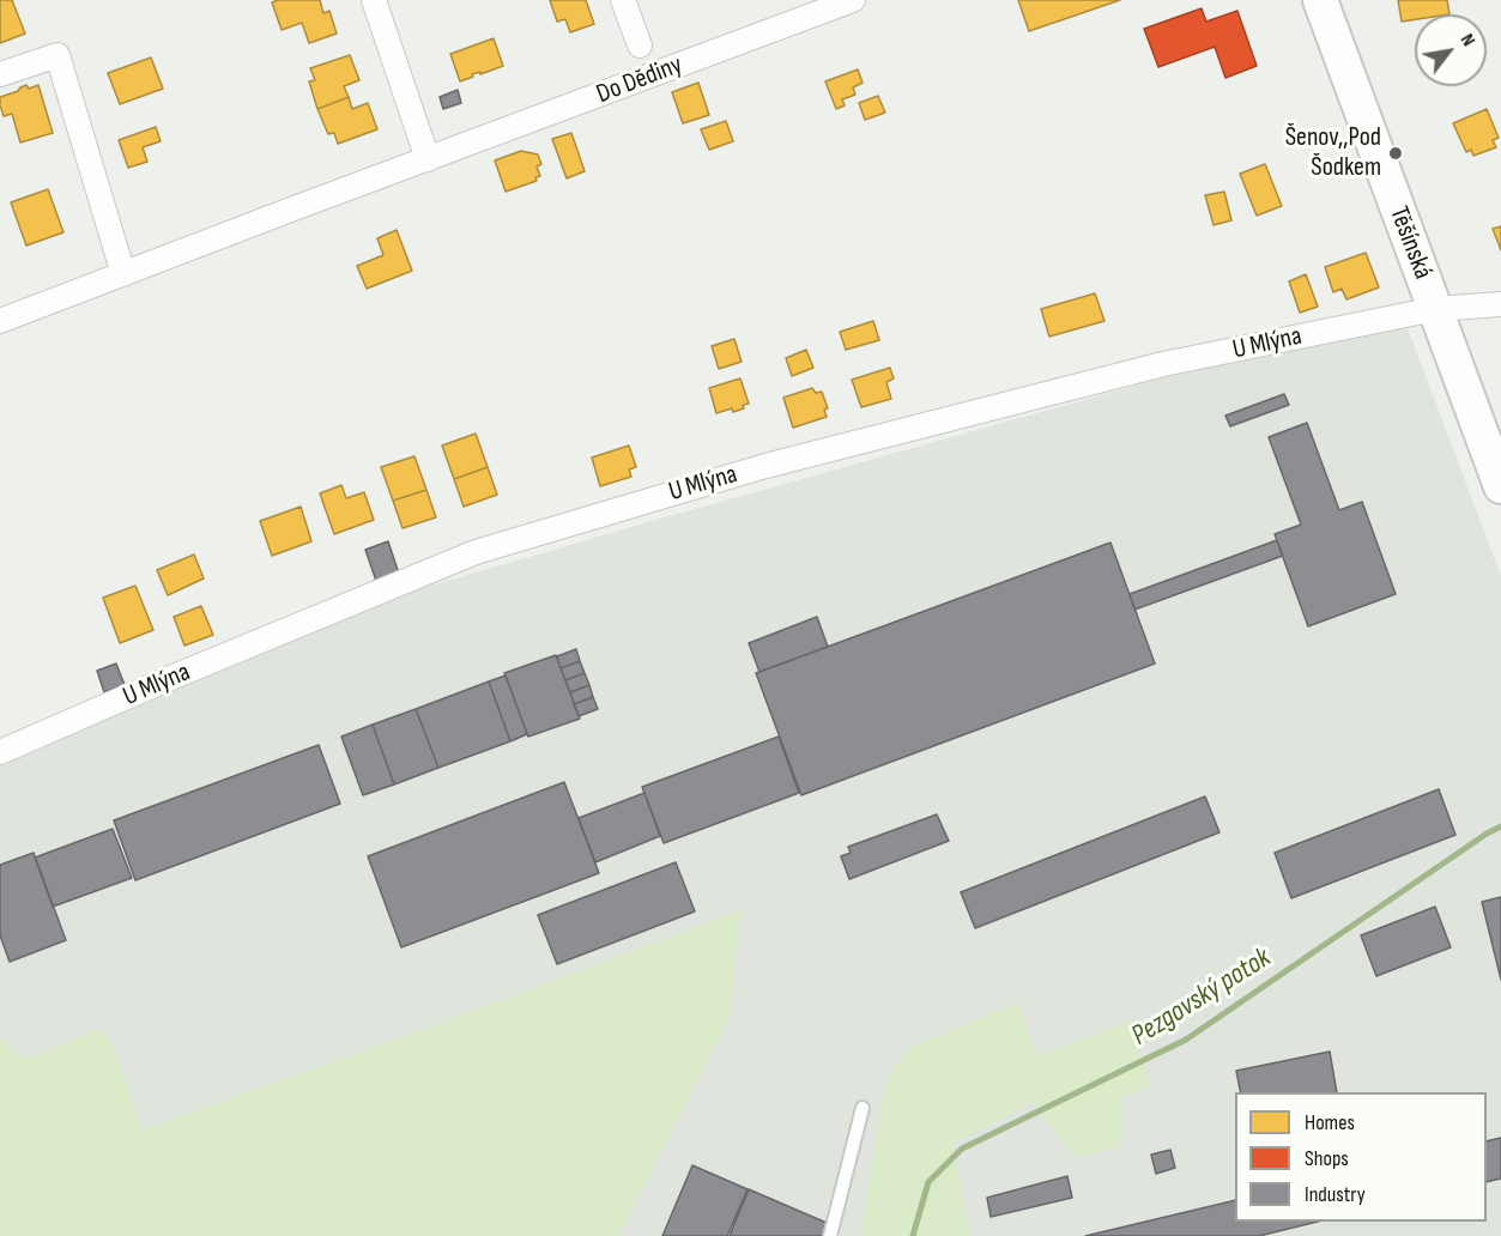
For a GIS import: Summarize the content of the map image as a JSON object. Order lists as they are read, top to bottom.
{
  "streets": {
    "main road": ["Těšínská"],
    "street": ["Do Dědiny", "U Mlýna"]
  },
  "crossings": [
    ["Těšínská", "U Mlýna"]
  ],
  "water": ["Pezgovský potok"],
  "places": ["Šenov,,Pod Šodkem"],
  "legend": ["Homes", "Shops", "Industry"],
  "north": "top right"
}
